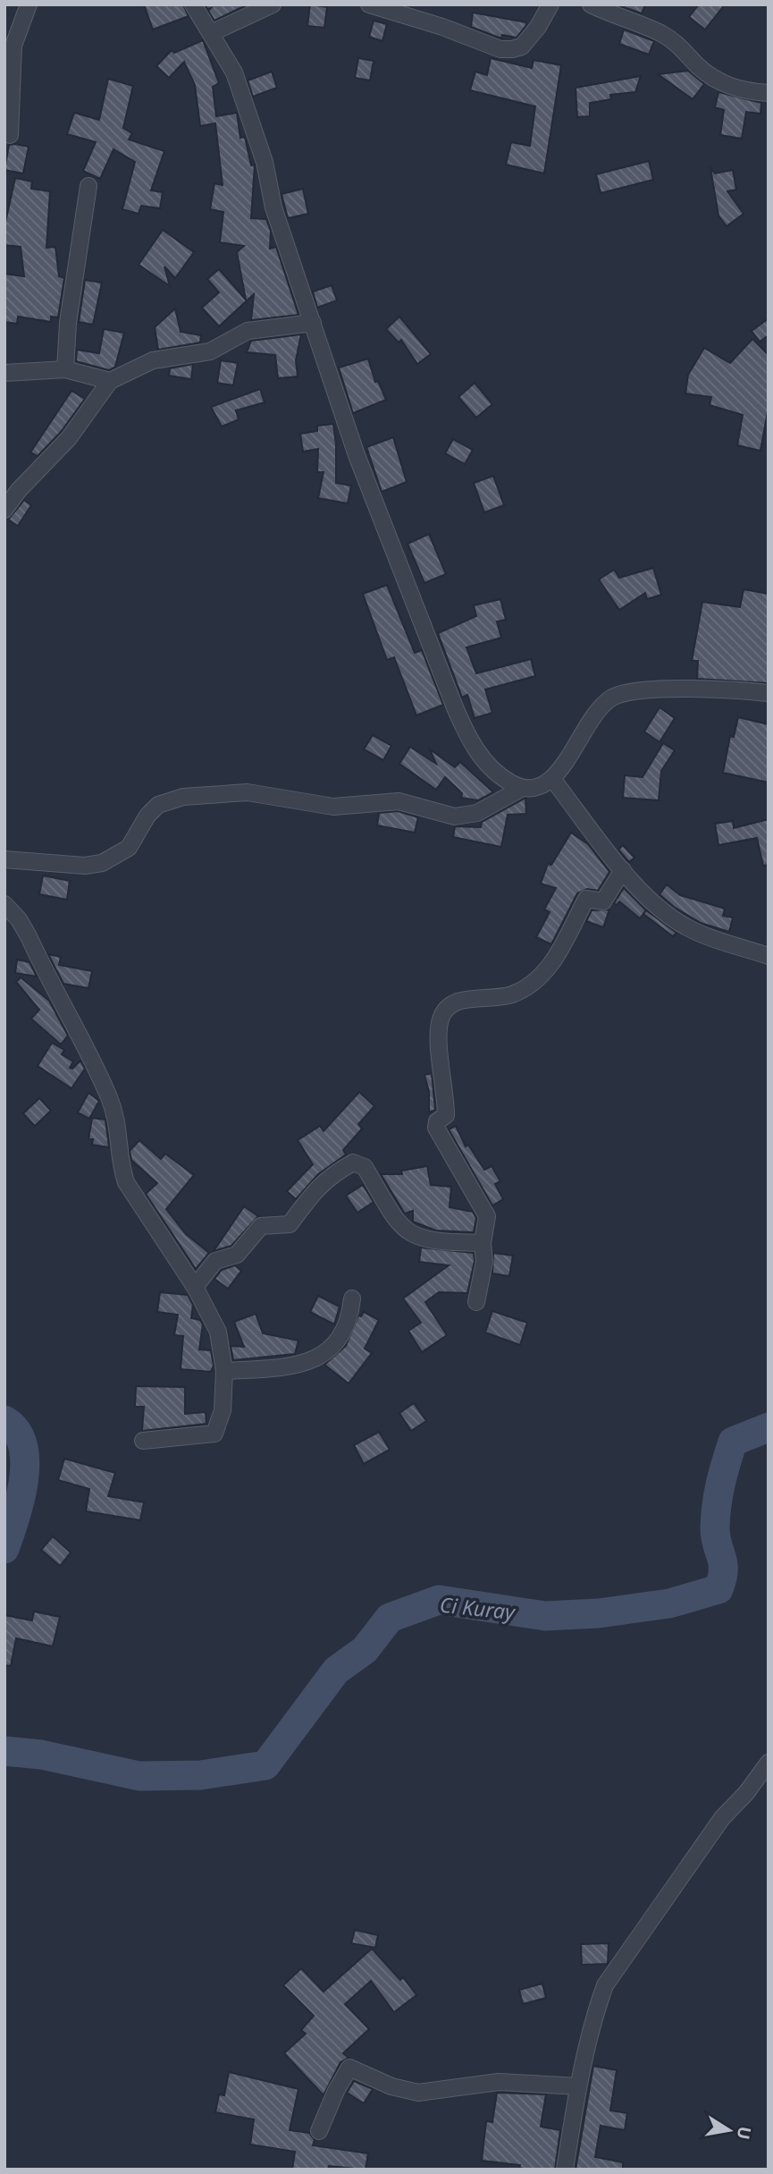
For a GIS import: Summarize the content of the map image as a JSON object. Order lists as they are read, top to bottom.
{
  "water": ["Ci Kuray"],
  "north": "right"
}
